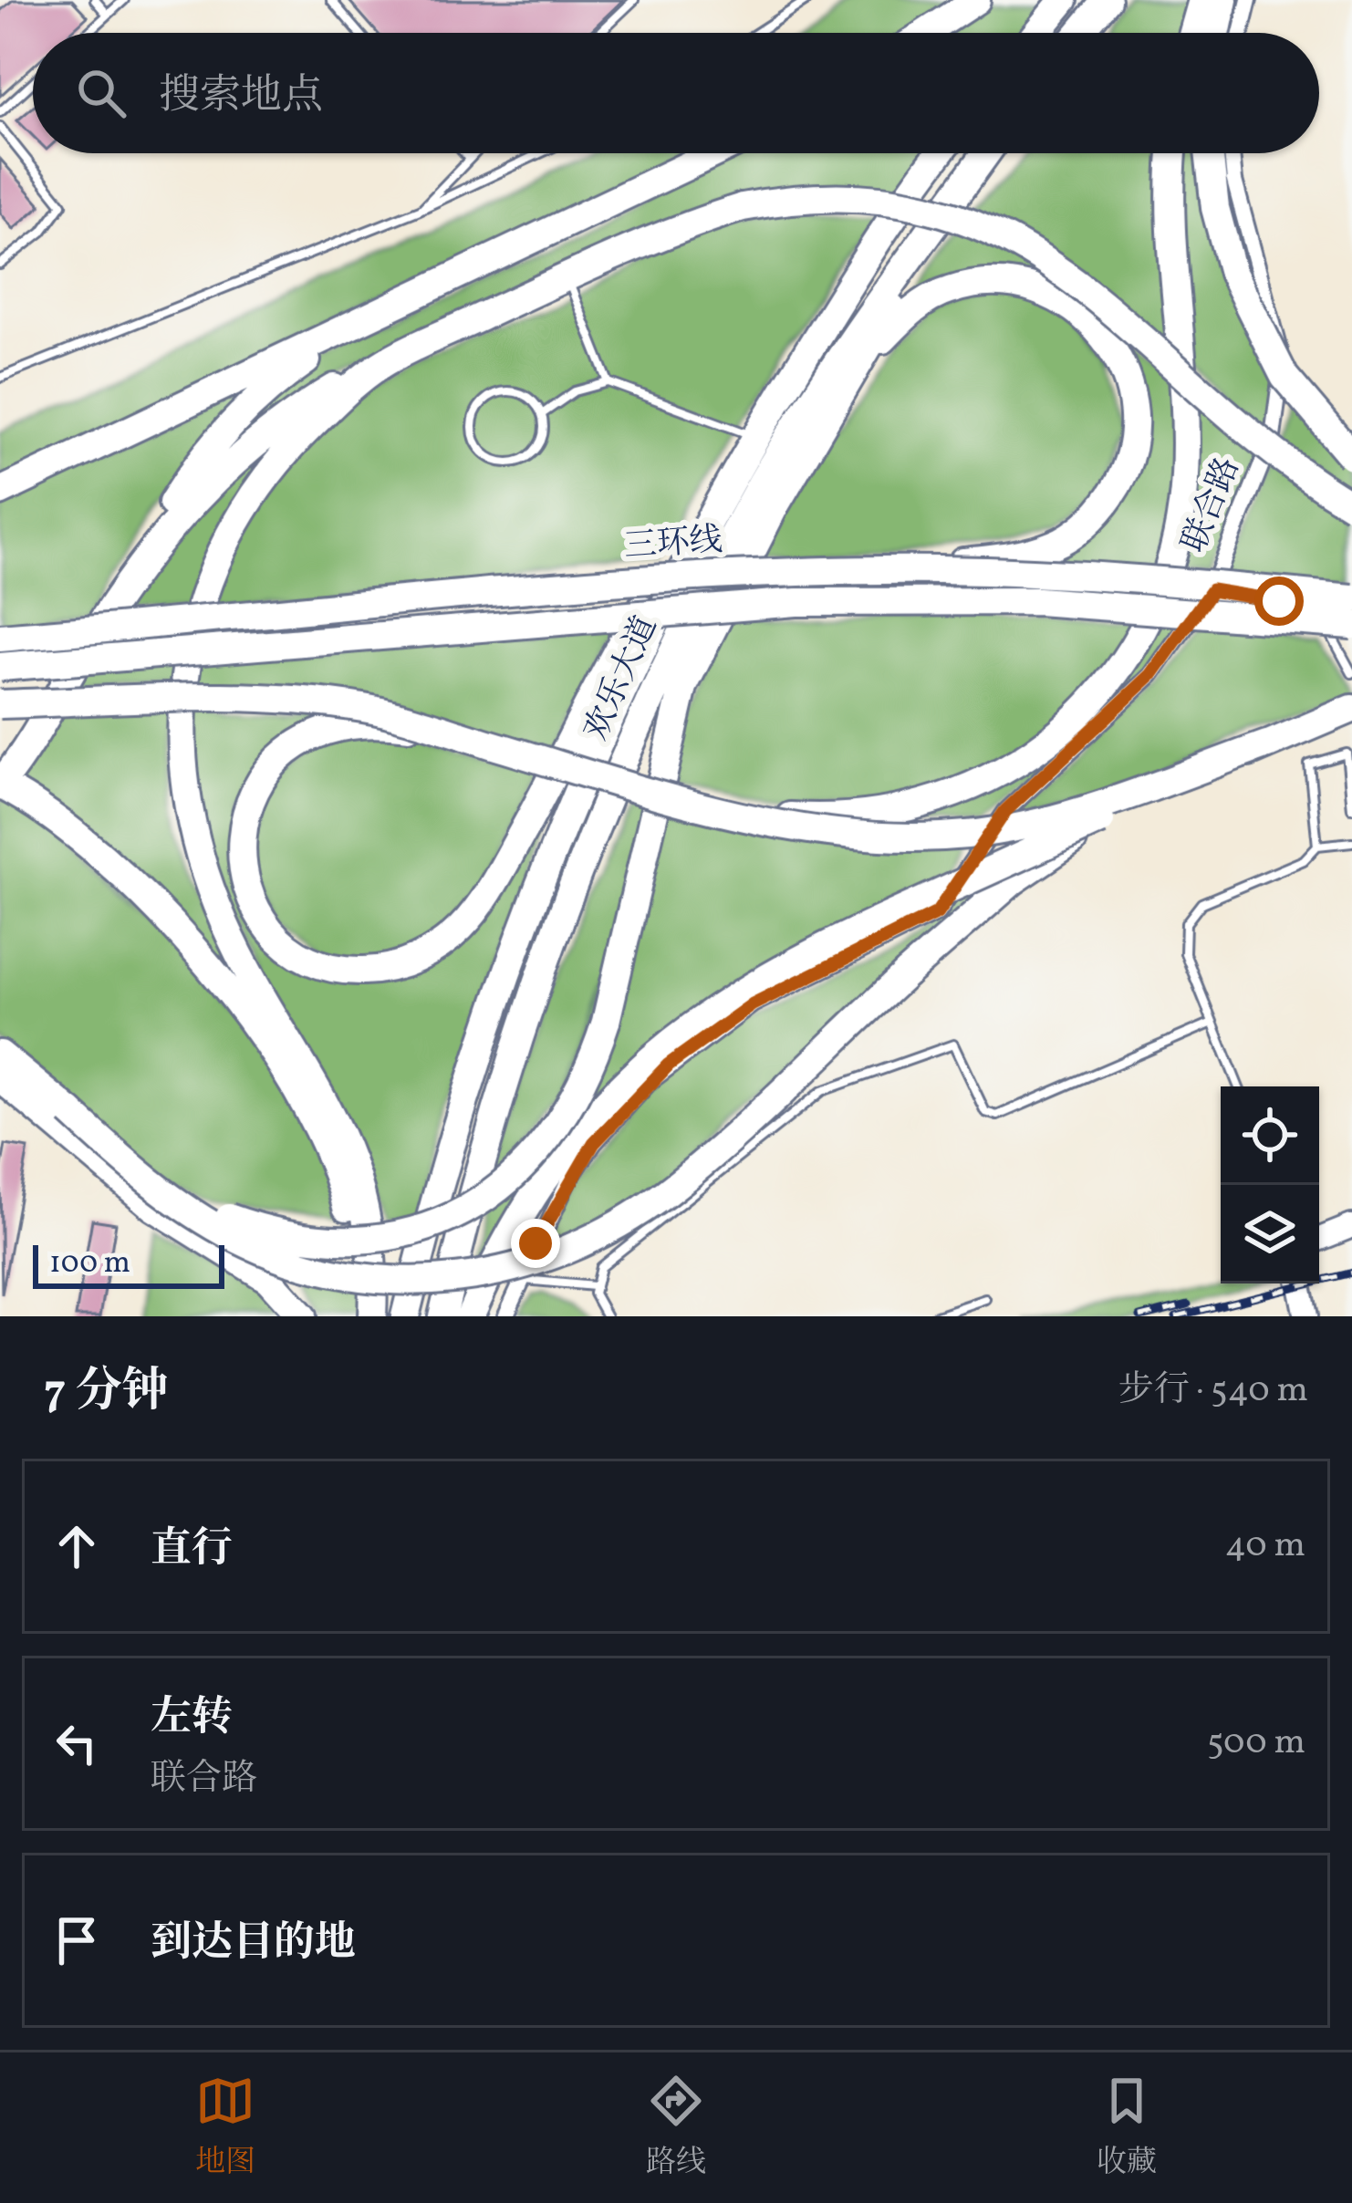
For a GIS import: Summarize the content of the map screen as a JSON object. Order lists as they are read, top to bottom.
{
  "streets": {
    "highway": ["三环线", "欢乐大道"],
    "street": ["联合路"]
  },
  "scale_bar": "100 m",
  "page": {
    "search": "搜索地点",
    "scale": "100 m",
    "heading": ["7 分钟", "步行 · 540 m"],
    "list": [
      ["直行", "40 m"],
      ["左转", "联合路", "500 m"],
      "到达目的地"
    ],
    "nav": ["地图", "路线", "收藏"]
  }
}
